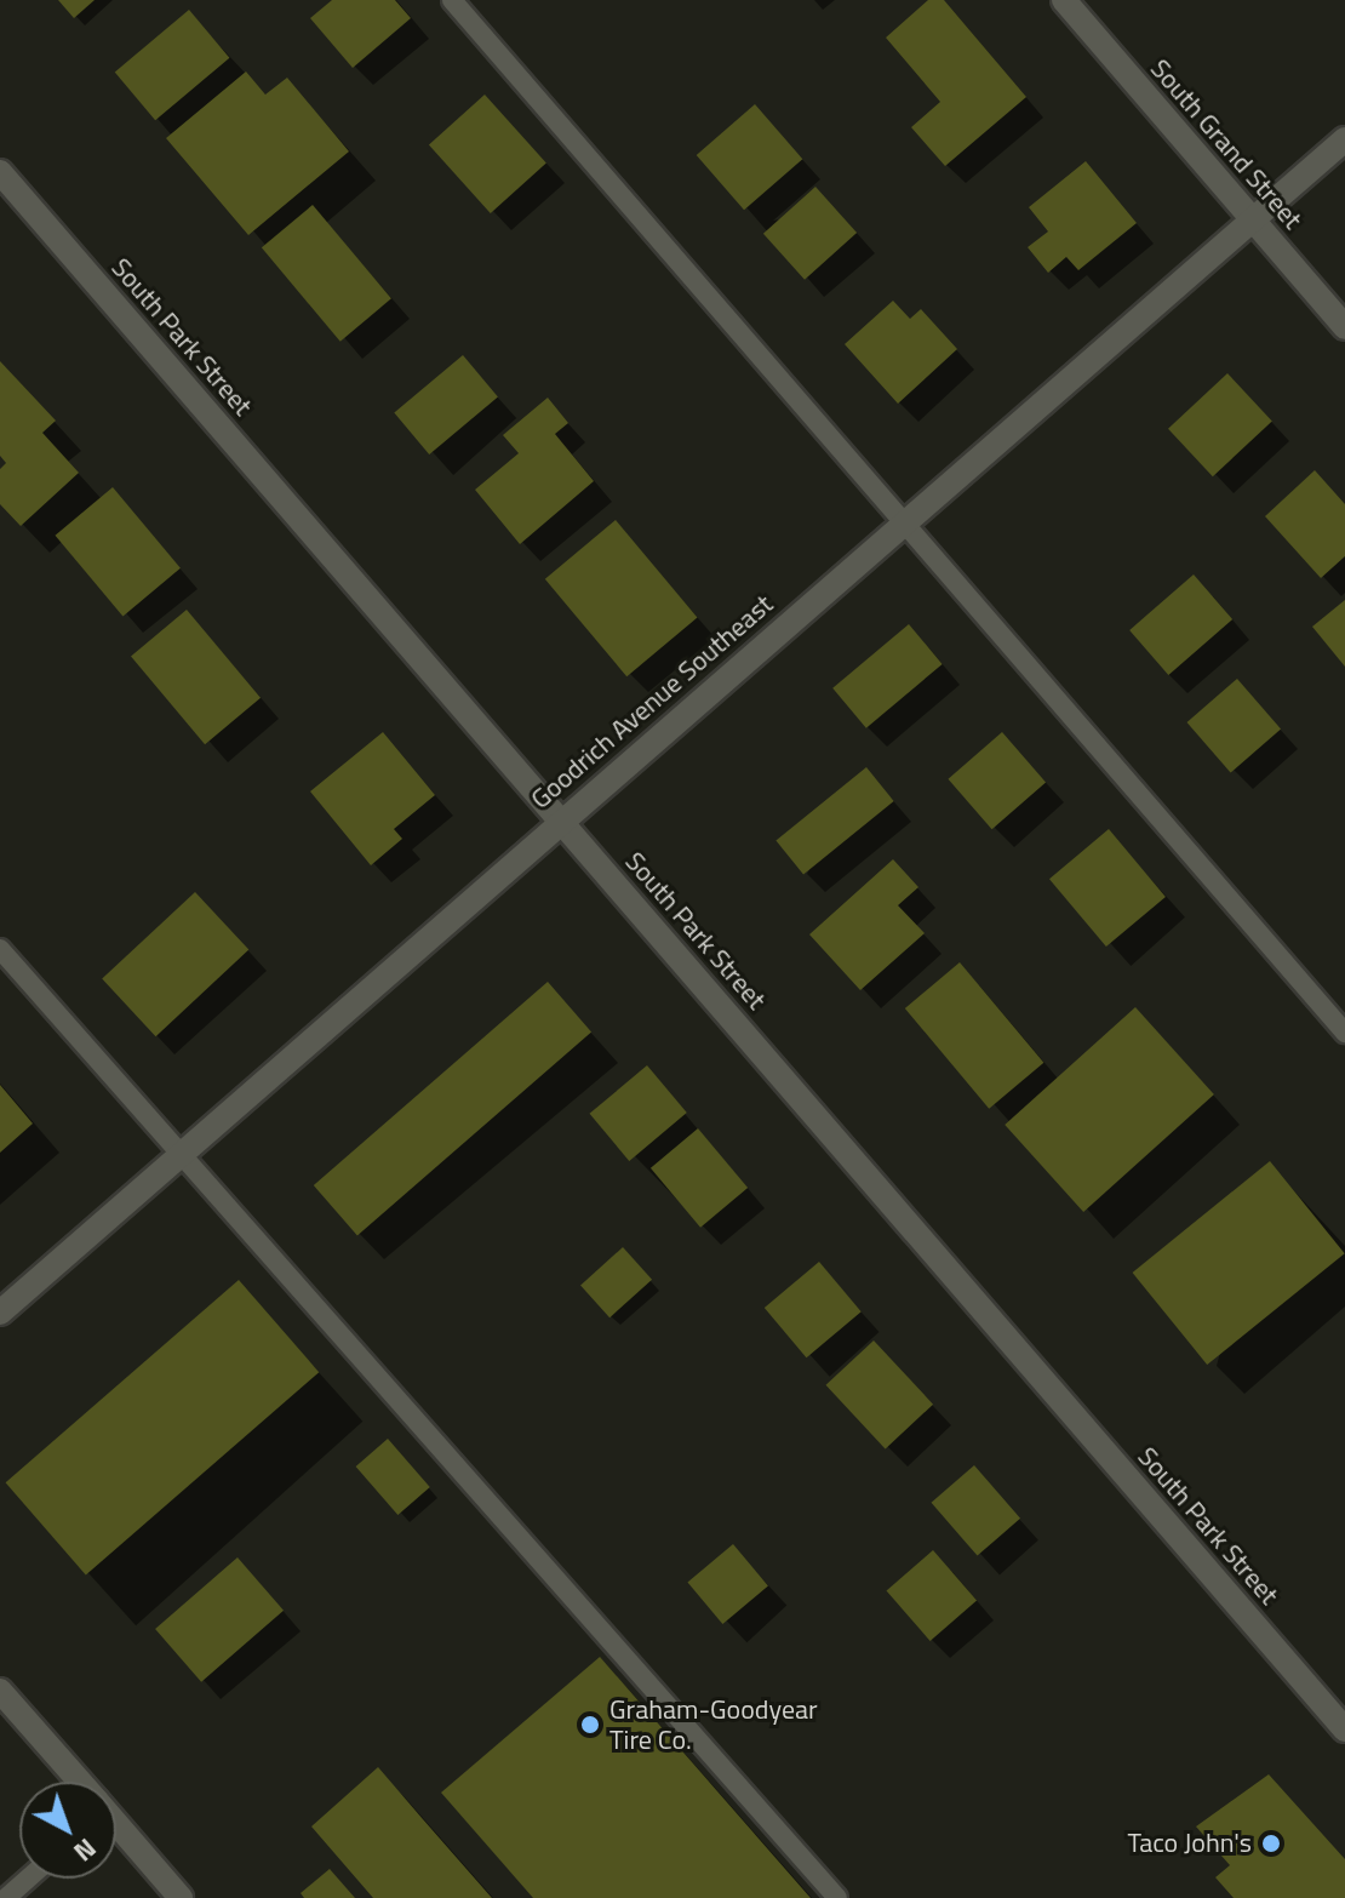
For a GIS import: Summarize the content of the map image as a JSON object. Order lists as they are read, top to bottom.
{
  "streets": {
    "street": ["South Grand Street", "South Park Street", "Goodrich Avenue Southeast"]
  },
  "crossings": [
    ["South Grand Street", "Goodrich Avenue Southeast"],
    ["South Park Street", "Goodrich Avenue Southeast"]
  ],
  "places": ["Graham-Goodyear Tire Co.", "Taco John's"],
  "north": "bottom right"
}
